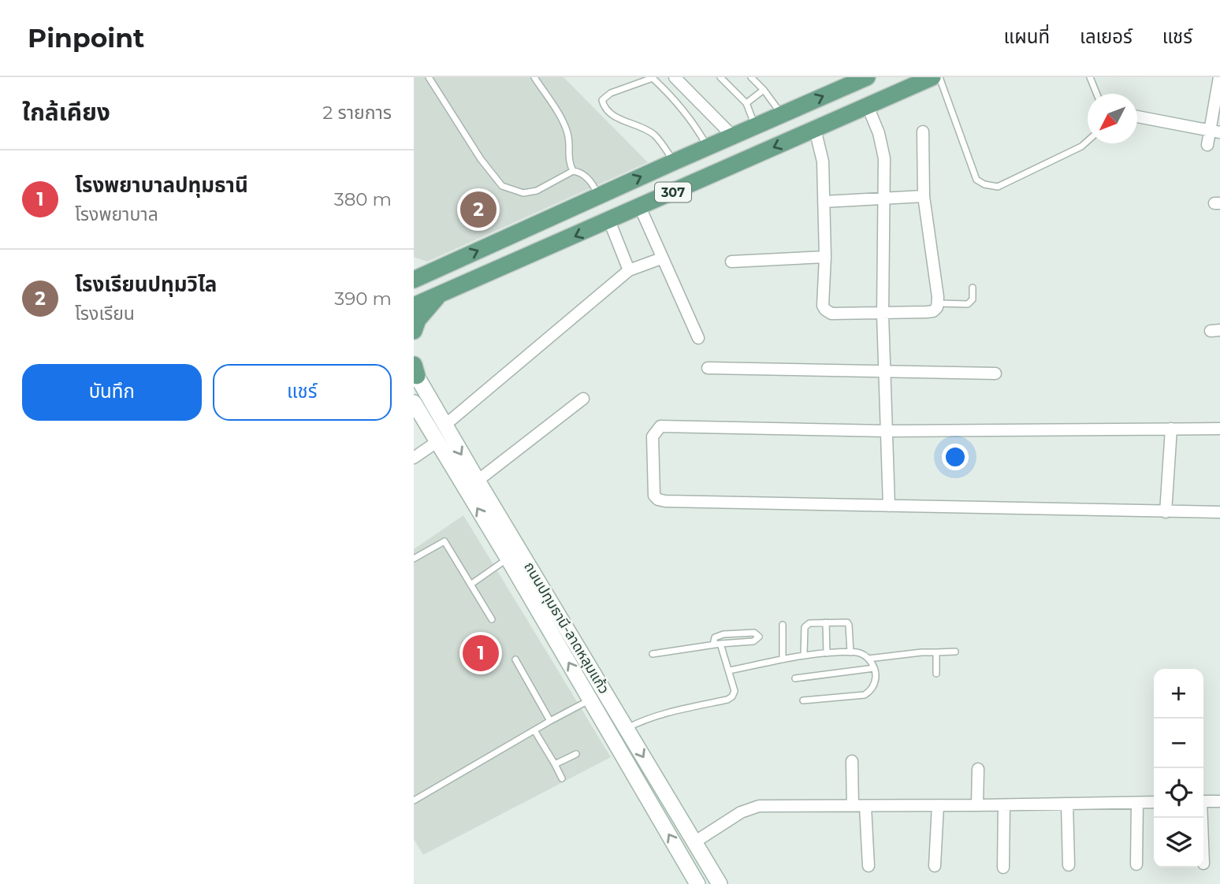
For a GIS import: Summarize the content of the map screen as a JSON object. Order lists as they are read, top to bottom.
{
  "streets": {
    "main road": ["307", "ถนนปทุมธานี-ลาดหลุมแก้ว"]
  },
  "north": "bottom left",
  "page": {
    "header": "Pinpoint",
    "nav": ["แผนที่", "เลเยอร์", "แชร์"],
    "heading": ["ใกล้เคียง", "2 รายการ"],
    "list": [
      {
        "mark": "1",
        "name": "โรงพยาบาลปทุมธานี",
        "note": "โรงพยาบาล",
        "value": "380 m"
      },
      {
        "mark": "2",
        "name": "โรงเรียนปทุมวิไล",
        "note": "โรงเรียน",
        "value": "390 m"
      }
    ],
    "pins": ["2", "1"],
    "buttons": ["บันทึก", "แชร์"],
    "map_buttons": ["+", "−"]
  }
}
